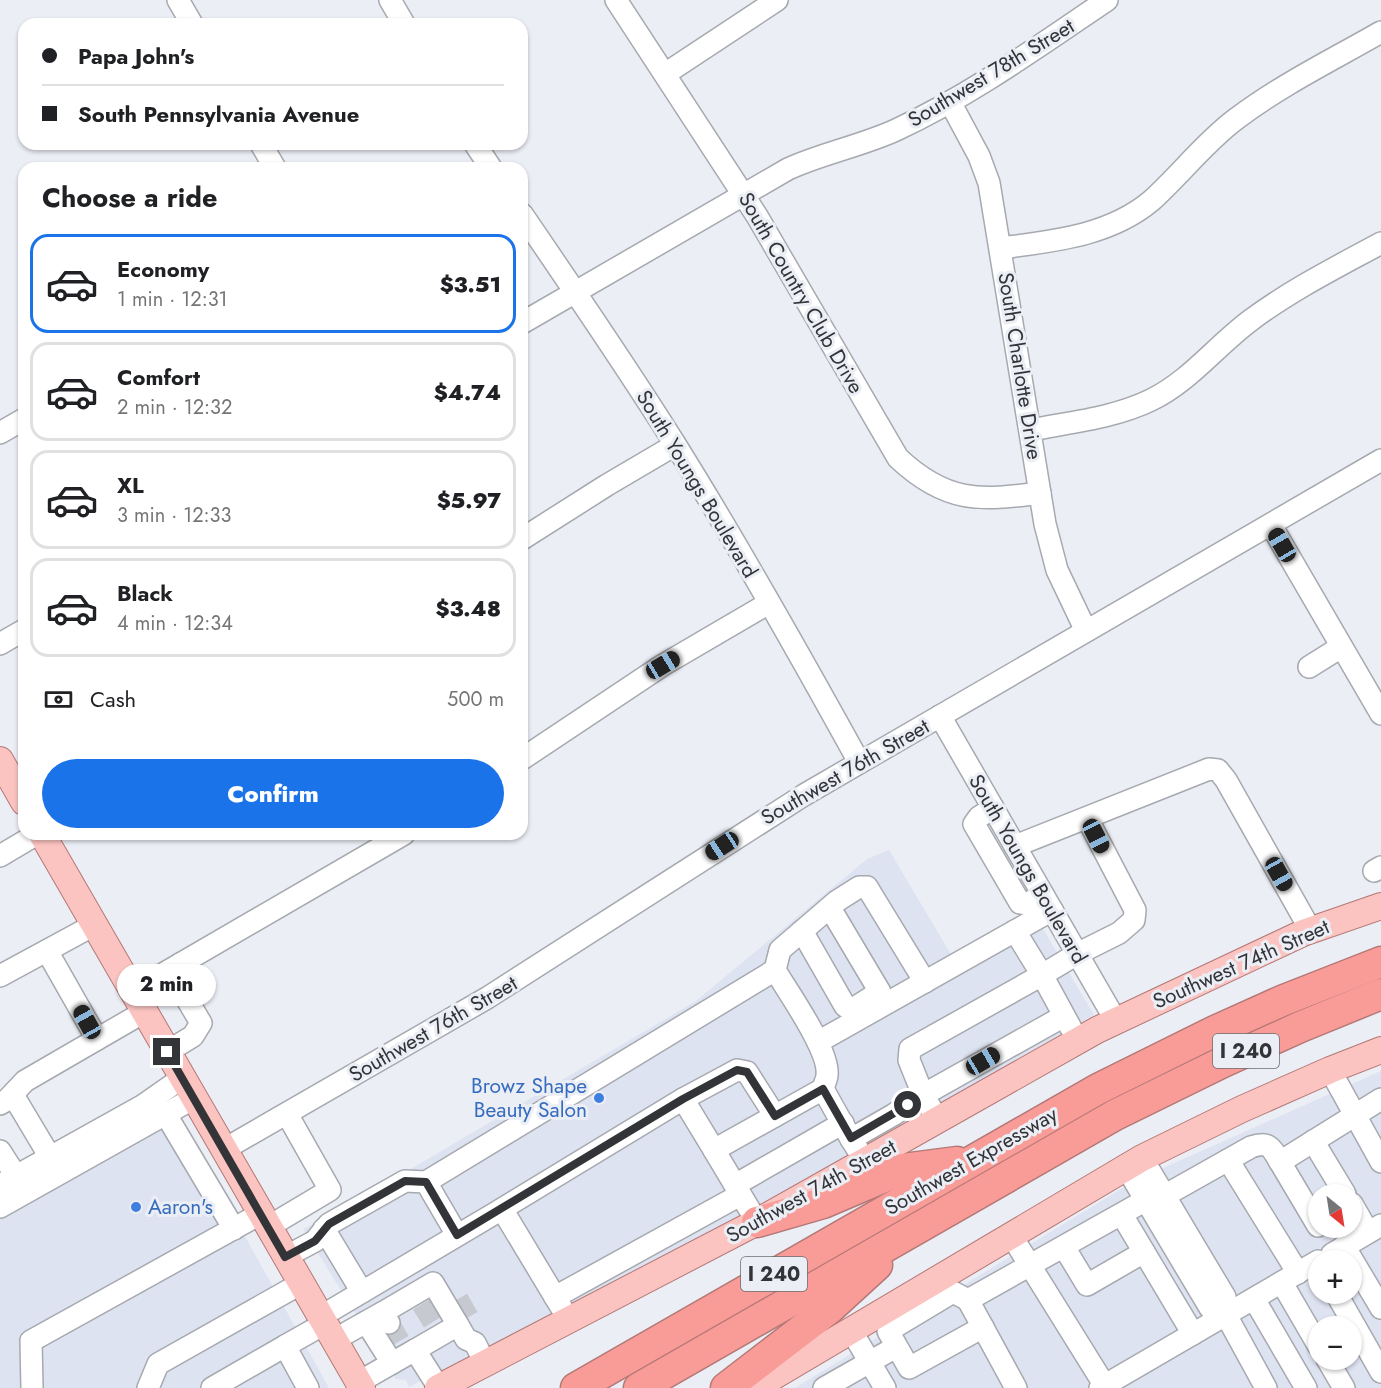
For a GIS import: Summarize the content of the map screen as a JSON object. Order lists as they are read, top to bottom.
{
  "streets": {
    "highway": ["I 240", "Southwest Expressway"],
    "main road": ["Southwest 74th Street"],
    "street": [
      "Southwest 78th Street",
      "South Country Club Drive",
      "South Charlotte Drive",
      "South Youngs Boulevard",
      "Southwest 76th Street"
    ]
  },
  "crossings": [
    ["Southwest 78th Street", "South Country Club Drive"],
    ["Southwest 78th Street", "South Charlotte Drive"],
    ["Southwest 78th Street", "South Youngs Boulevard"],
    ["South Country Club Drive", "South Charlotte Drive"],
    ["South Charlotte Drive", "Southwest 76th Street"],
    ["South Youngs Boulevard", "Southwest 76th Street"],
    ["South Youngs Boulevard", "Southwest 74th Street"]
  ],
  "places": ["Browz Shape Beauty Salon", "Aaron's"],
  "north": "bottom right",
  "page": {
    "banner": ["Papa John's", "South Pennsylvania Avenue"],
    "heading": "Choose a ride",
    "list": [
      {
        "name": "Economy",
        "note": "1 min · 12:31",
        "value": "$3.51"
      },
      {
        "name": "Comfort",
        "note": "2 min · 12:32",
        "value": "$4.74"
      },
      {
        "name": "XL",
        "note": "3 min · 12:33",
        "value": "$5.97"
      },
      {
        "name": "Black",
        "note": "4 min · 12:34",
        "value": "$3.48"
      }
    ],
    "pay": ["Cash", "500 m"],
    "buttons": "Confirm",
    "bubble": "2 min",
    "map_buttons": ["+", "−"]
  }
}
